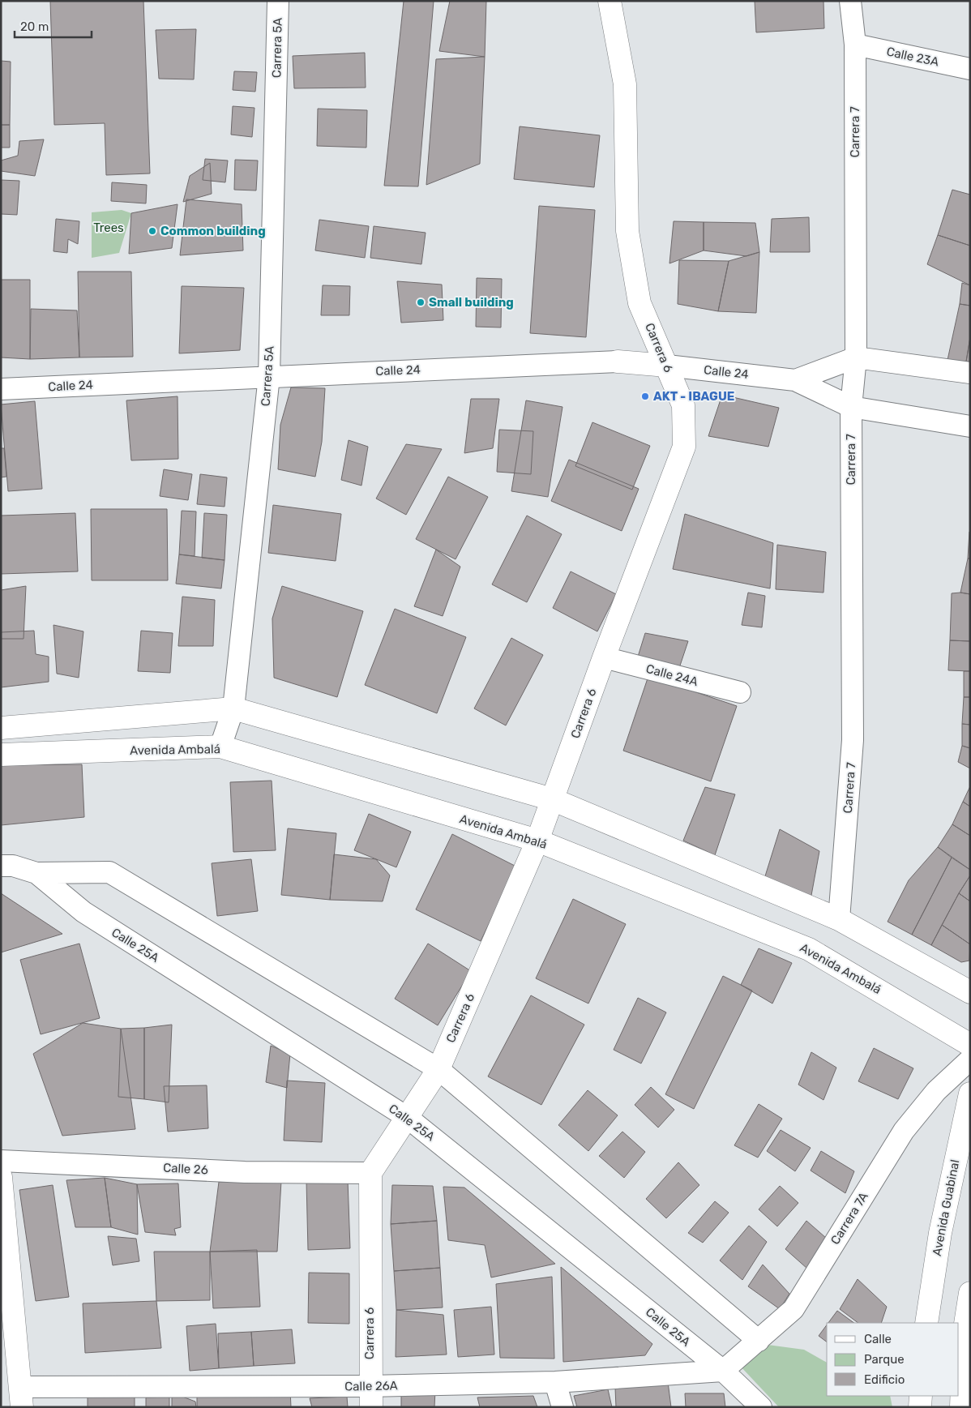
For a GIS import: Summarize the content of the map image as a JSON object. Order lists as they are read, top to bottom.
{
  "streets": {
    "main road": [
      "Carrera 6",
      "Calle 24",
      "Avenida Ambalá",
      "Avenida Guabinal"
    ],
    "street": [
      "Carrera 5A",
      "Calle 23A",
      "Carrera 7",
      "Calle 24A",
      "Calle 25A",
      "Calle 26",
      "Carrera 7A",
      "Calle 26A"
    ]
  },
  "crossings": [
    ["Carrera 5A", "Calle 24"],
    ["Carrera 5A", "Avenida Ambalá"],
    ["Calle 23A", "Carrera 7"],
    ["Carrera 7", "Calle 24"],
    ["Carrera 6", "Calle 24"],
    ["Carrera 6", "Calle 24A"],
    ["Carrera 6", "Avenida Ambalá"],
    ["Carrera 6", "Calle 25A"],
    ["Carrera 6", "Calle 26"],
    ["Carrera 6", "Calle 26A"],
    ["Calle 25A", "Carrera 7A"],
    ["Calle 25A", "Calle 26A"],
    ["Carrera 7A", "Calle 26A"]
  ],
  "parks": ["Trees"],
  "places": ["Common building", "Small building", "AKT - IBAGUE"],
  "legend": ["Calle", "Parque", "Edificio"],
  "scale_bar": "20 m"
}
